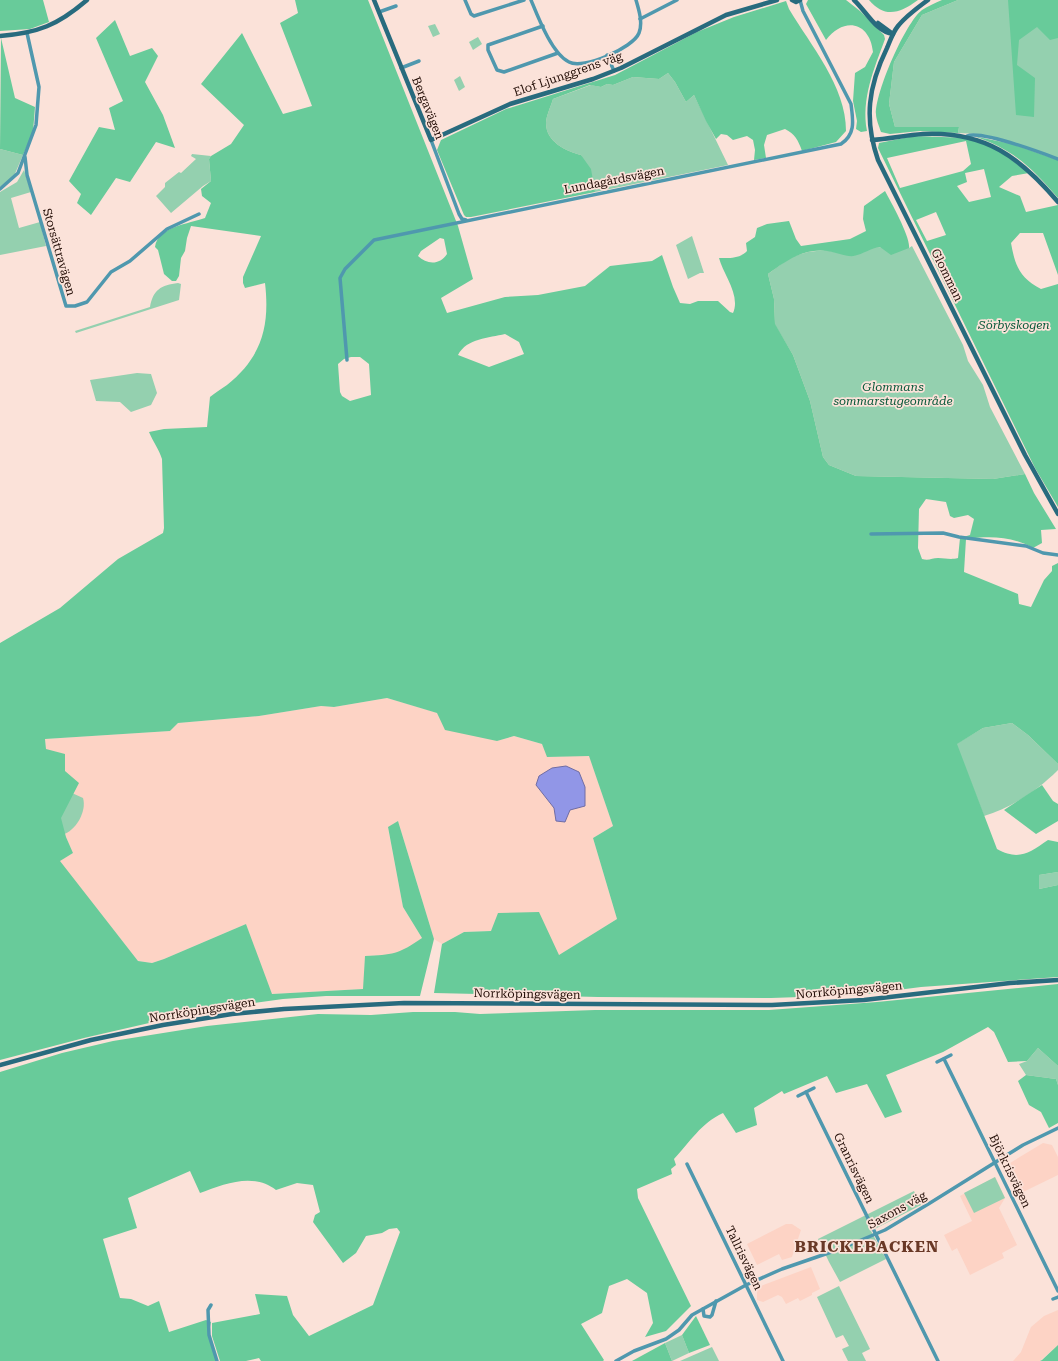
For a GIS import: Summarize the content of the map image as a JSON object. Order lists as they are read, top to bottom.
{
  "streets": {
    "main road": [
      "Elof Ljunggrens väg",
      "Bergavägen",
      "Glomman",
      "Norrköpingsvägen"
    ],
    "street": [
      "Lundagårdsvägen",
      "Storsättravägen",
      "Granrisvägen",
      "Björkrisvägen",
      "Saxons väg",
      "Tallrisvägen"
    ]
  },
  "crossings": [
    ["Elof Ljunggrens väg", "Bergavägen"],
    ["Bergavägen", "Lundagårdsvägen"],
    ["Granrisvägen", "Saxons väg"],
    ["Björkrisvägen", "Saxons väg"],
    ["Saxons väg", "Tallrisvägen"]
  ],
  "districts": ["BRICKEBACKEN"],
  "parks": ["Sörbyskogen", "Glommans sommarstugeområde"]
}
